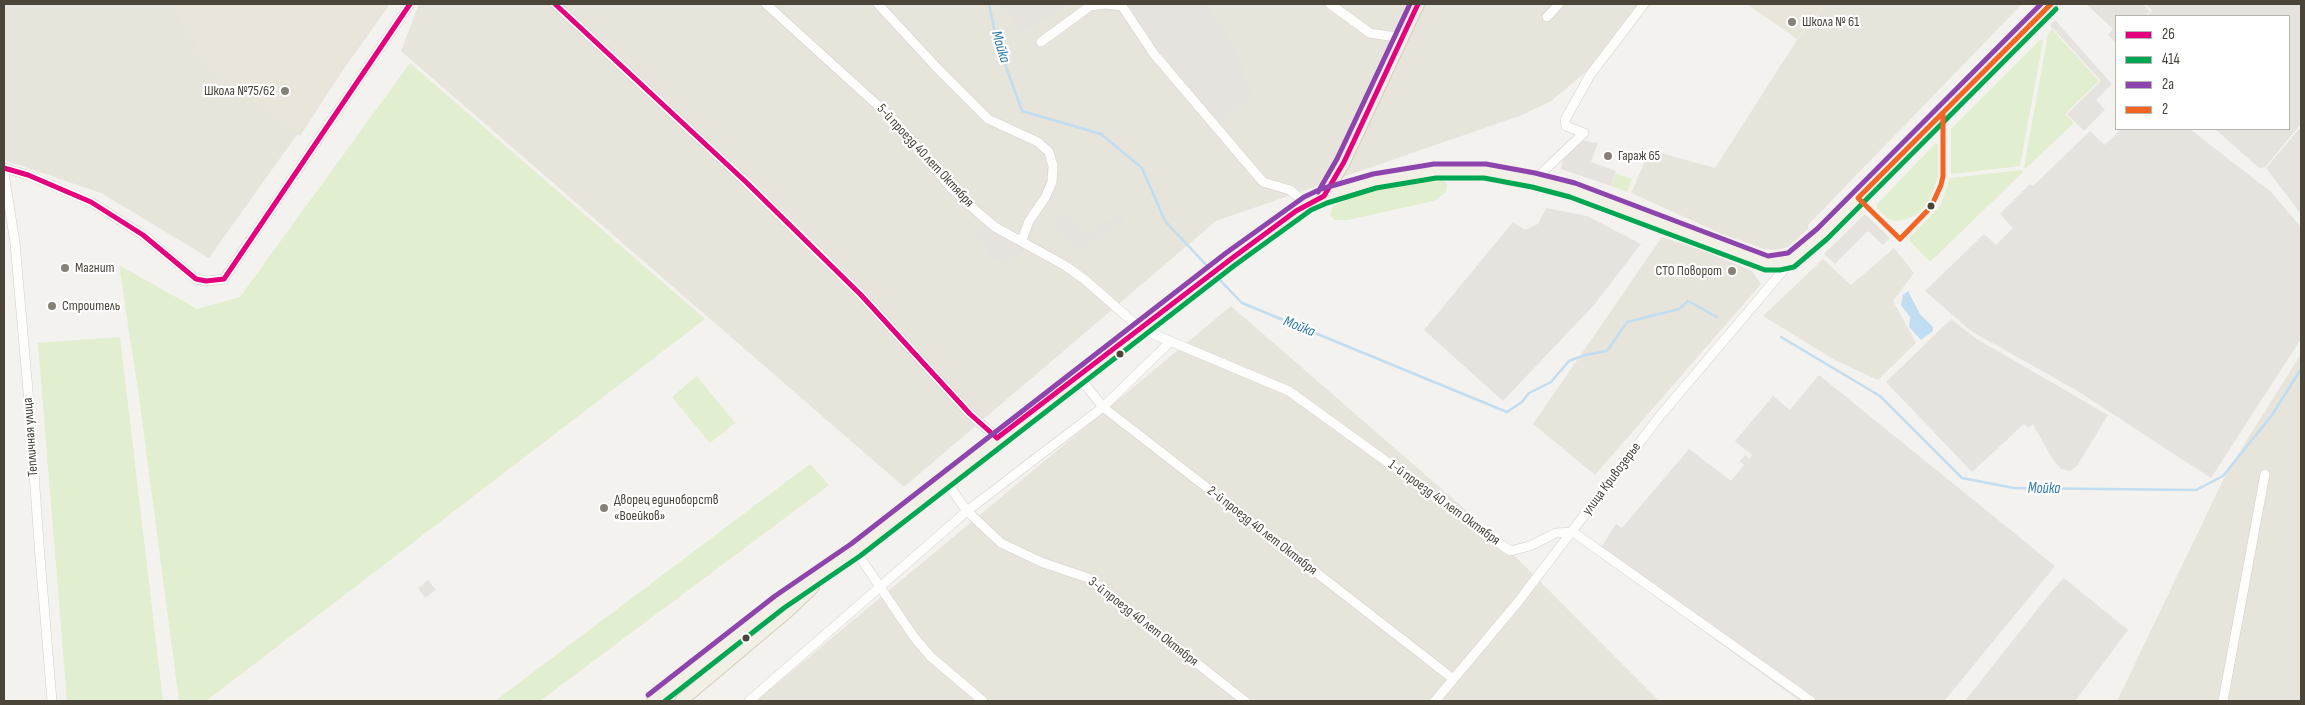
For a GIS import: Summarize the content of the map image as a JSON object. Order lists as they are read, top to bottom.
{
  "streets": {
    "main road": ["улица Кривозерье"],
    "street": [
      "5-й проезд 40 лет Октября",
      "Тепличная улица",
      "1-й проезд 40 лет Октября",
      "2-й проезд 40 лет Октября",
      "3-й проезд 40 лет Октября"
    ]
  },
  "crossings": [
    ["5-й проезд 40 лет Октября", "1-й проезд 40 лет Октября"],
    ["улица Кривозерье", "1-й проезд 40 лет Октября"],
    ["улица Кривозерье", "2-й проезд 40 лет Октября"]
  ],
  "water": ["Мойка"],
  "places": [
    "Школа № 61",
    "Школа №75/62",
    "Гараж 65",
    "Магнит",
    "СТО Поворот",
    "Строитель",
    "Дворец единоборств «Воейков»"
  ],
  "lines": [
    "transit line 26",
    "transit line 2а",
    "transit line 2",
    "transit line 414"
  ],
  "legend": [
    "26",
    "414",
    "2а",
    "2"
  ]
}
